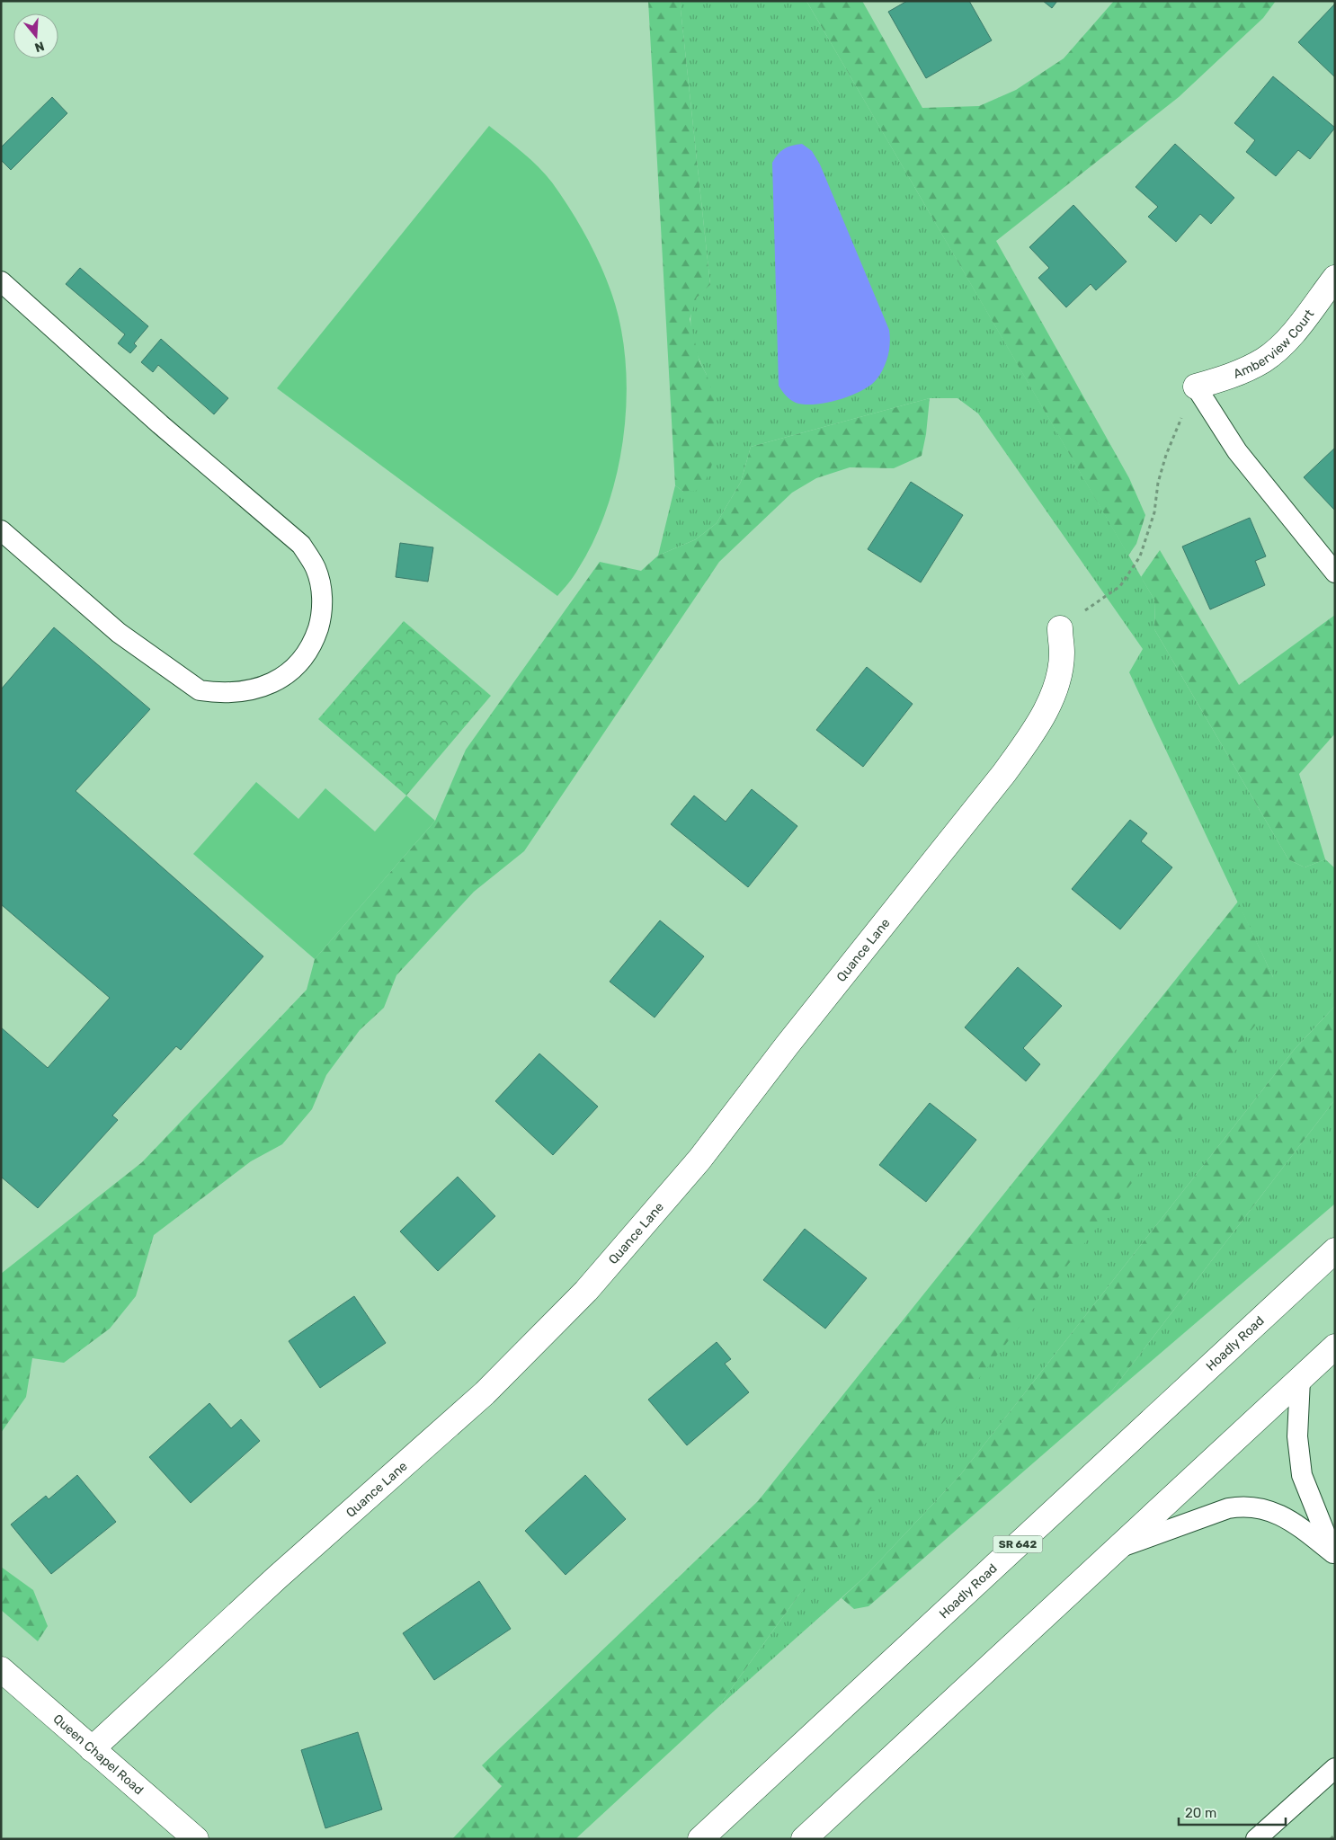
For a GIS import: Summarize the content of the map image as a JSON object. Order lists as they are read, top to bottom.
{
  "streets": {
    "street": [
      "Amberview Court",
      "Quance Lane",
      "Hoadly Road",
      "SR 642",
      "Queen Chapel Road"
    ]
  },
  "crossings": [
    ["Quance Lane", "Queen Chapel Road"]
  ],
  "scale_bar": "20 m",
  "north": "bottom"
}
